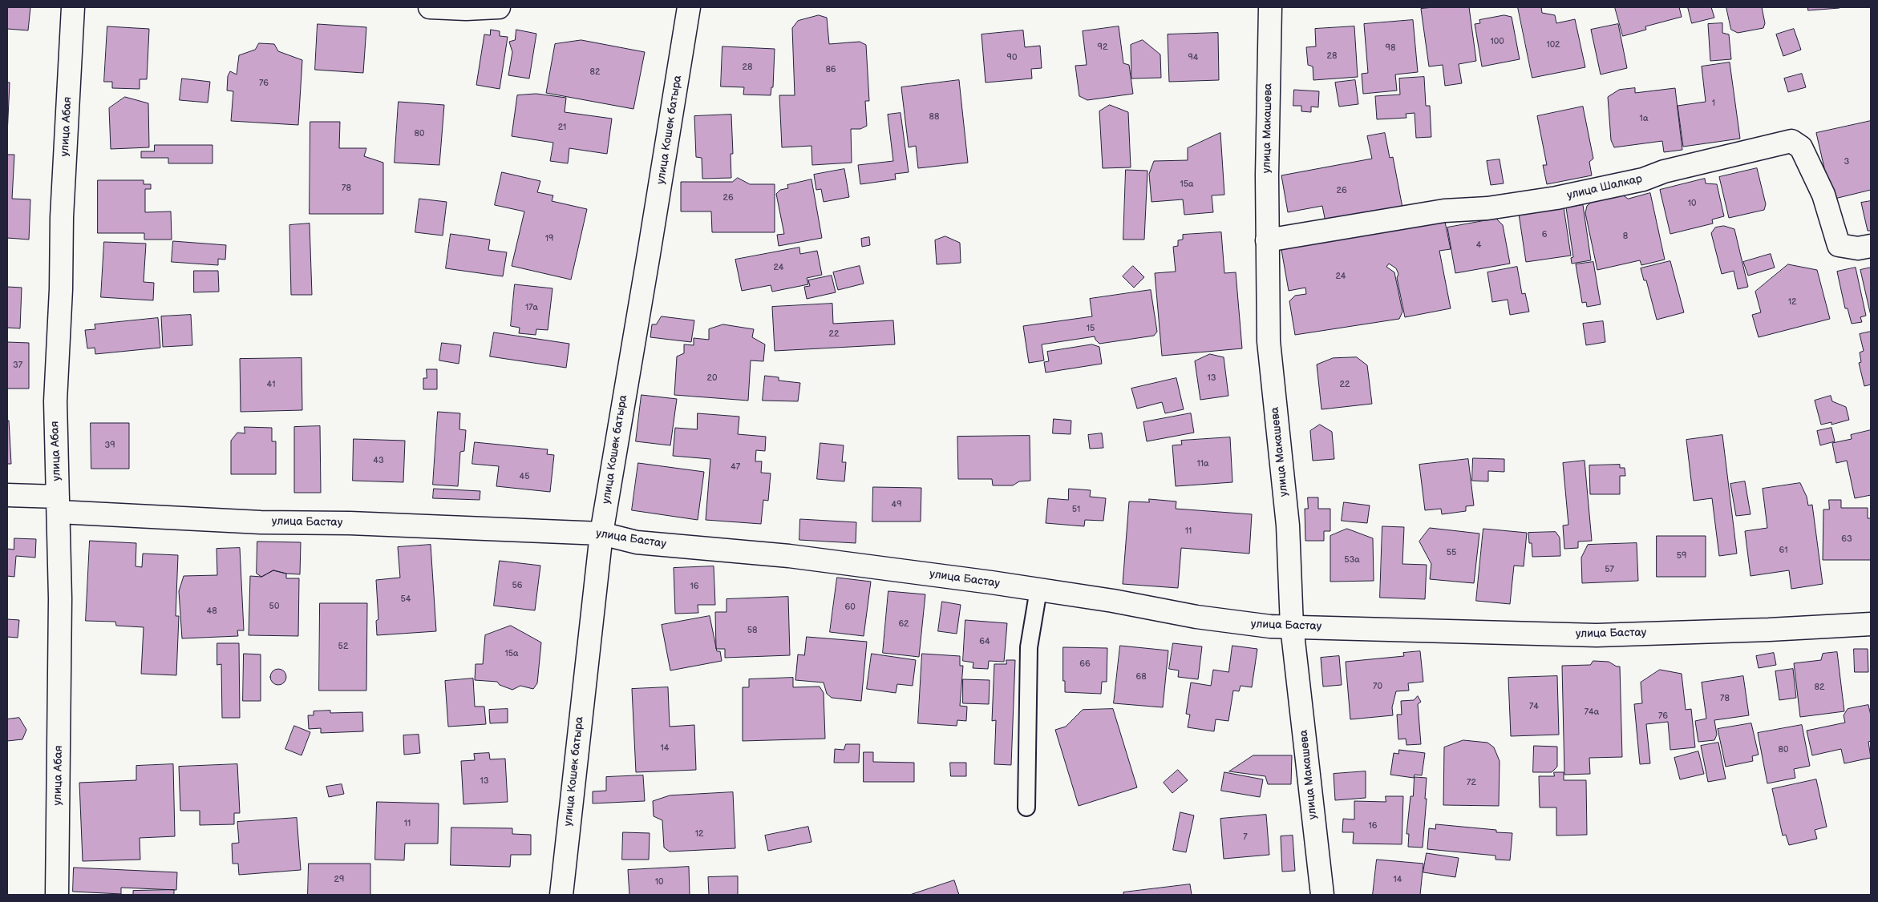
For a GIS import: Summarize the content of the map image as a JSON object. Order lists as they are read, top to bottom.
{
  "streets": {
    "street": [
      "улица Абая",
      "улица Макашева",
      "улица Кошек батыра",
      "улица Шалкар",
      "улица Бастау"
    ]
  },
  "crossings": [
    ["улица Абая", "улица Бастау"],
    ["улица Макашева", "улица Шалкар"],
    ["улица Макашева", "улица Бастау"],
    ["улица Кошек батыра", "улица Бастау"]
  ],
  "house_numbers": [
    "100",
    "102",
    "92",
    "98",
    "28",
    "90",
    "94",
    "28",
    "86",
    "82",
    "76",
    "1",
    "88",
    "1а",
    "21",
    "80",
    "3",
    "15а",
    "78",
    "26",
    "26",
    "10",
    "6",
    "8",
    "19",
    "4",
    "24",
    "24",
    "12",
    "17а",
    "15",
    "22",
    "37",
    "20",
    "13",
    "41",
    "22",
    "39",
    "43",
    "11а",
    "47",
    "45",
    "49",
    "51",
    "11",
    "63",
    "61",
    "55",
    "59",
    "53а",
    "57",
    "56",
    "16",
    "54",
    "50",
    "60",
    "48",
    "62",
    "58",
    "64",
    "52",
    "15а",
    "66",
    "68",
    "70",
    "82",
    "78",
    "74",
    "74а",
    "76",
    "14",
    "80",
    "13",
    "72",
    "11",
    "16",
    "12",
    "7",
    "29",
    "14",
    "10"
  ]
}
